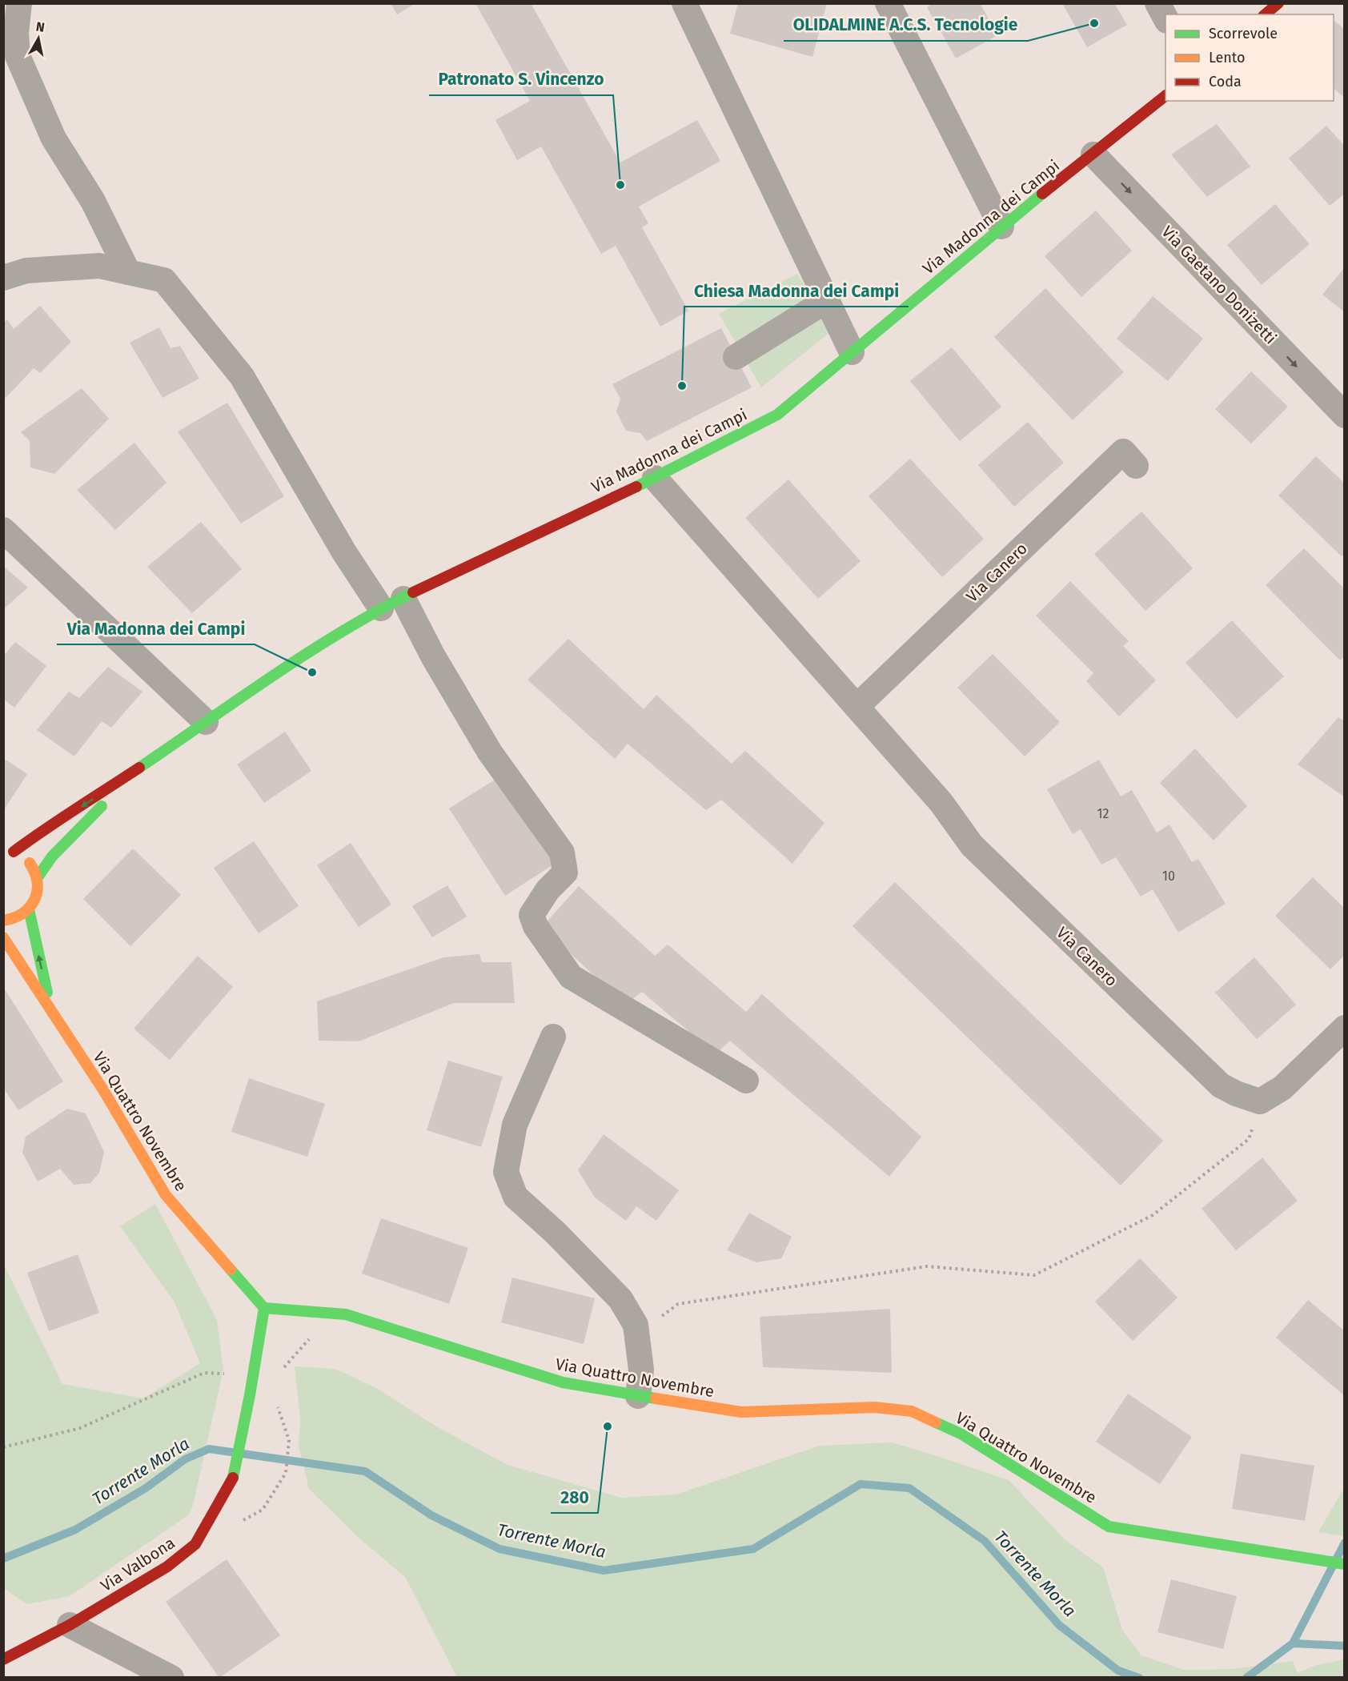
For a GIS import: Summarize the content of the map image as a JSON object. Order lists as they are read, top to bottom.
{
  "streets": {
    "street": [
      "Via Madonna dei Campi",
      "Via Gaetano Donizetti",
      "Via Canero",
      "Via Quattro Novembre",
      "Via Valbona"
    ]
  },
  "crossings": [
    ["Via Madonna dei Campi", "Via Gaetano Donizetti"],
    ["Via Madonna dei Campi", "Via Canero"],
    ["Via Quattro Novembre", "Via Valbona"]
  ],
  "one_way": ["Via Gaetano Donizetti"],
  "water": ["Torrente Morla"],
  "places": [
    "OLIDALMINE A.C.S. Tecnologie",
    "Patronato S. Vincenzo",
    "Chiesa Madonna dei Campi",
    "Via Madonna dei Campi",
    "280"
  ],
  "house_numbers": ["12", "10"],
  "legend": ["Scorrevole", "Lento", "Coda"],
  "north": "top"
}
